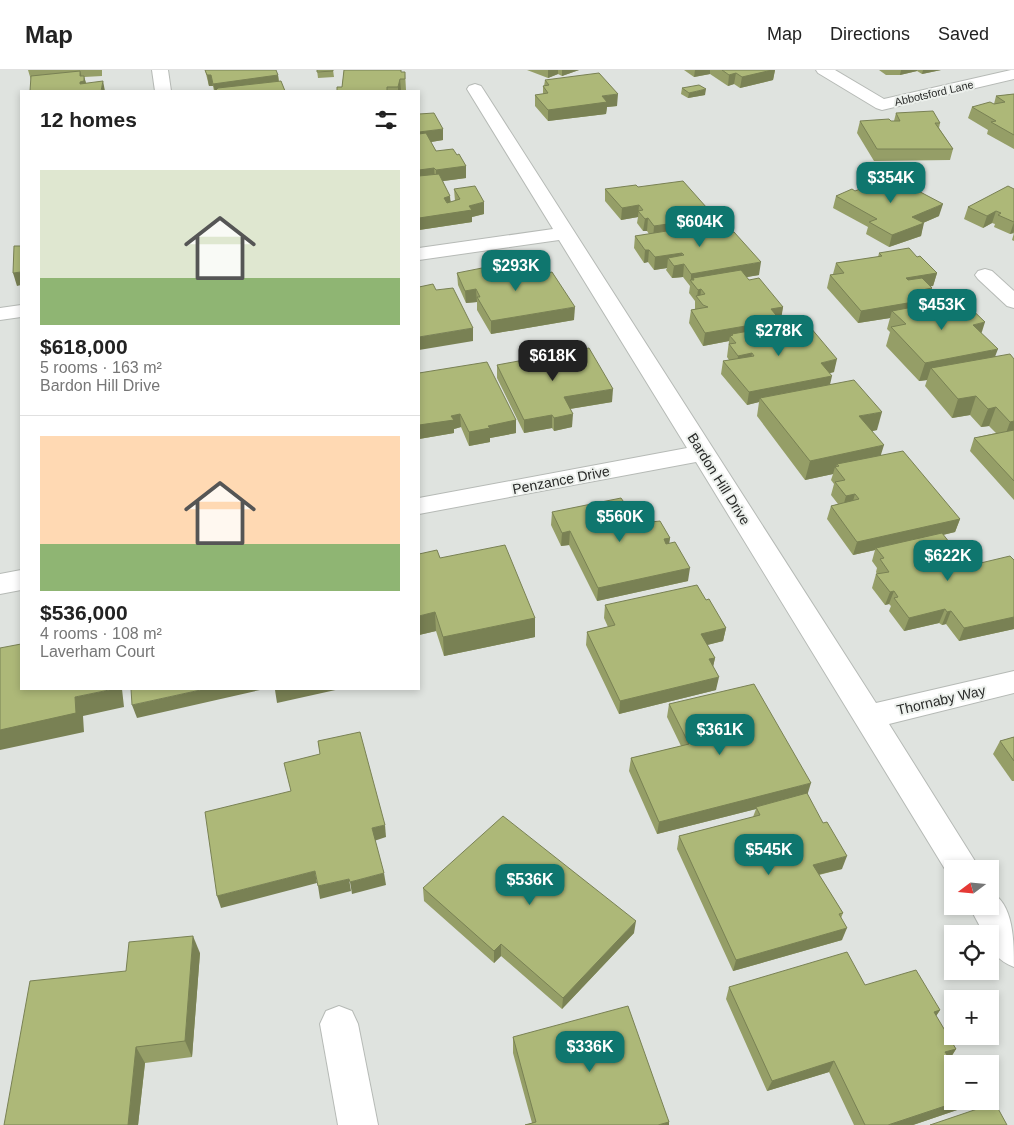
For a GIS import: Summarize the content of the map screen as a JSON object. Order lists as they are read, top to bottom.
{
  "streets": {
    "street": [
      "Abbotsford Lane",
      "Bardon Hill Drive",
      "Penzance Drive",
      "Thornaby Way"
    ]
  },
  "crossings": [
    ["Bardon Hill Drive", "Penzance Drive"],
    ["Bardon Hill Drive", "Thornaby Way"]
  ],
  "north": "left",
  "page": {
    "header": "Map",
    "nav": ["Map", "Directions", "Saved"],
    "heading": "12 homes",
    "list": [
      {
        "name": "$618,000",
        "note": "5 rooms · 163 m² · Bardon Hill Drive"
      },
      {
        "name": "$536,000",
        "note": "4 rooms · 108 m² · Laverham Court"
      }
    ],
    "price": [
      "$354K",
      "$604K",
      "$293K",
      "$453K",
      "$278K",
      "$618K",
      "$560K",
      "$622K",
      "$361K",
      "$545K",
      "$536K",
      "$336K"
    ],
    "map_buttons": ["+", "−"]
  }
}
